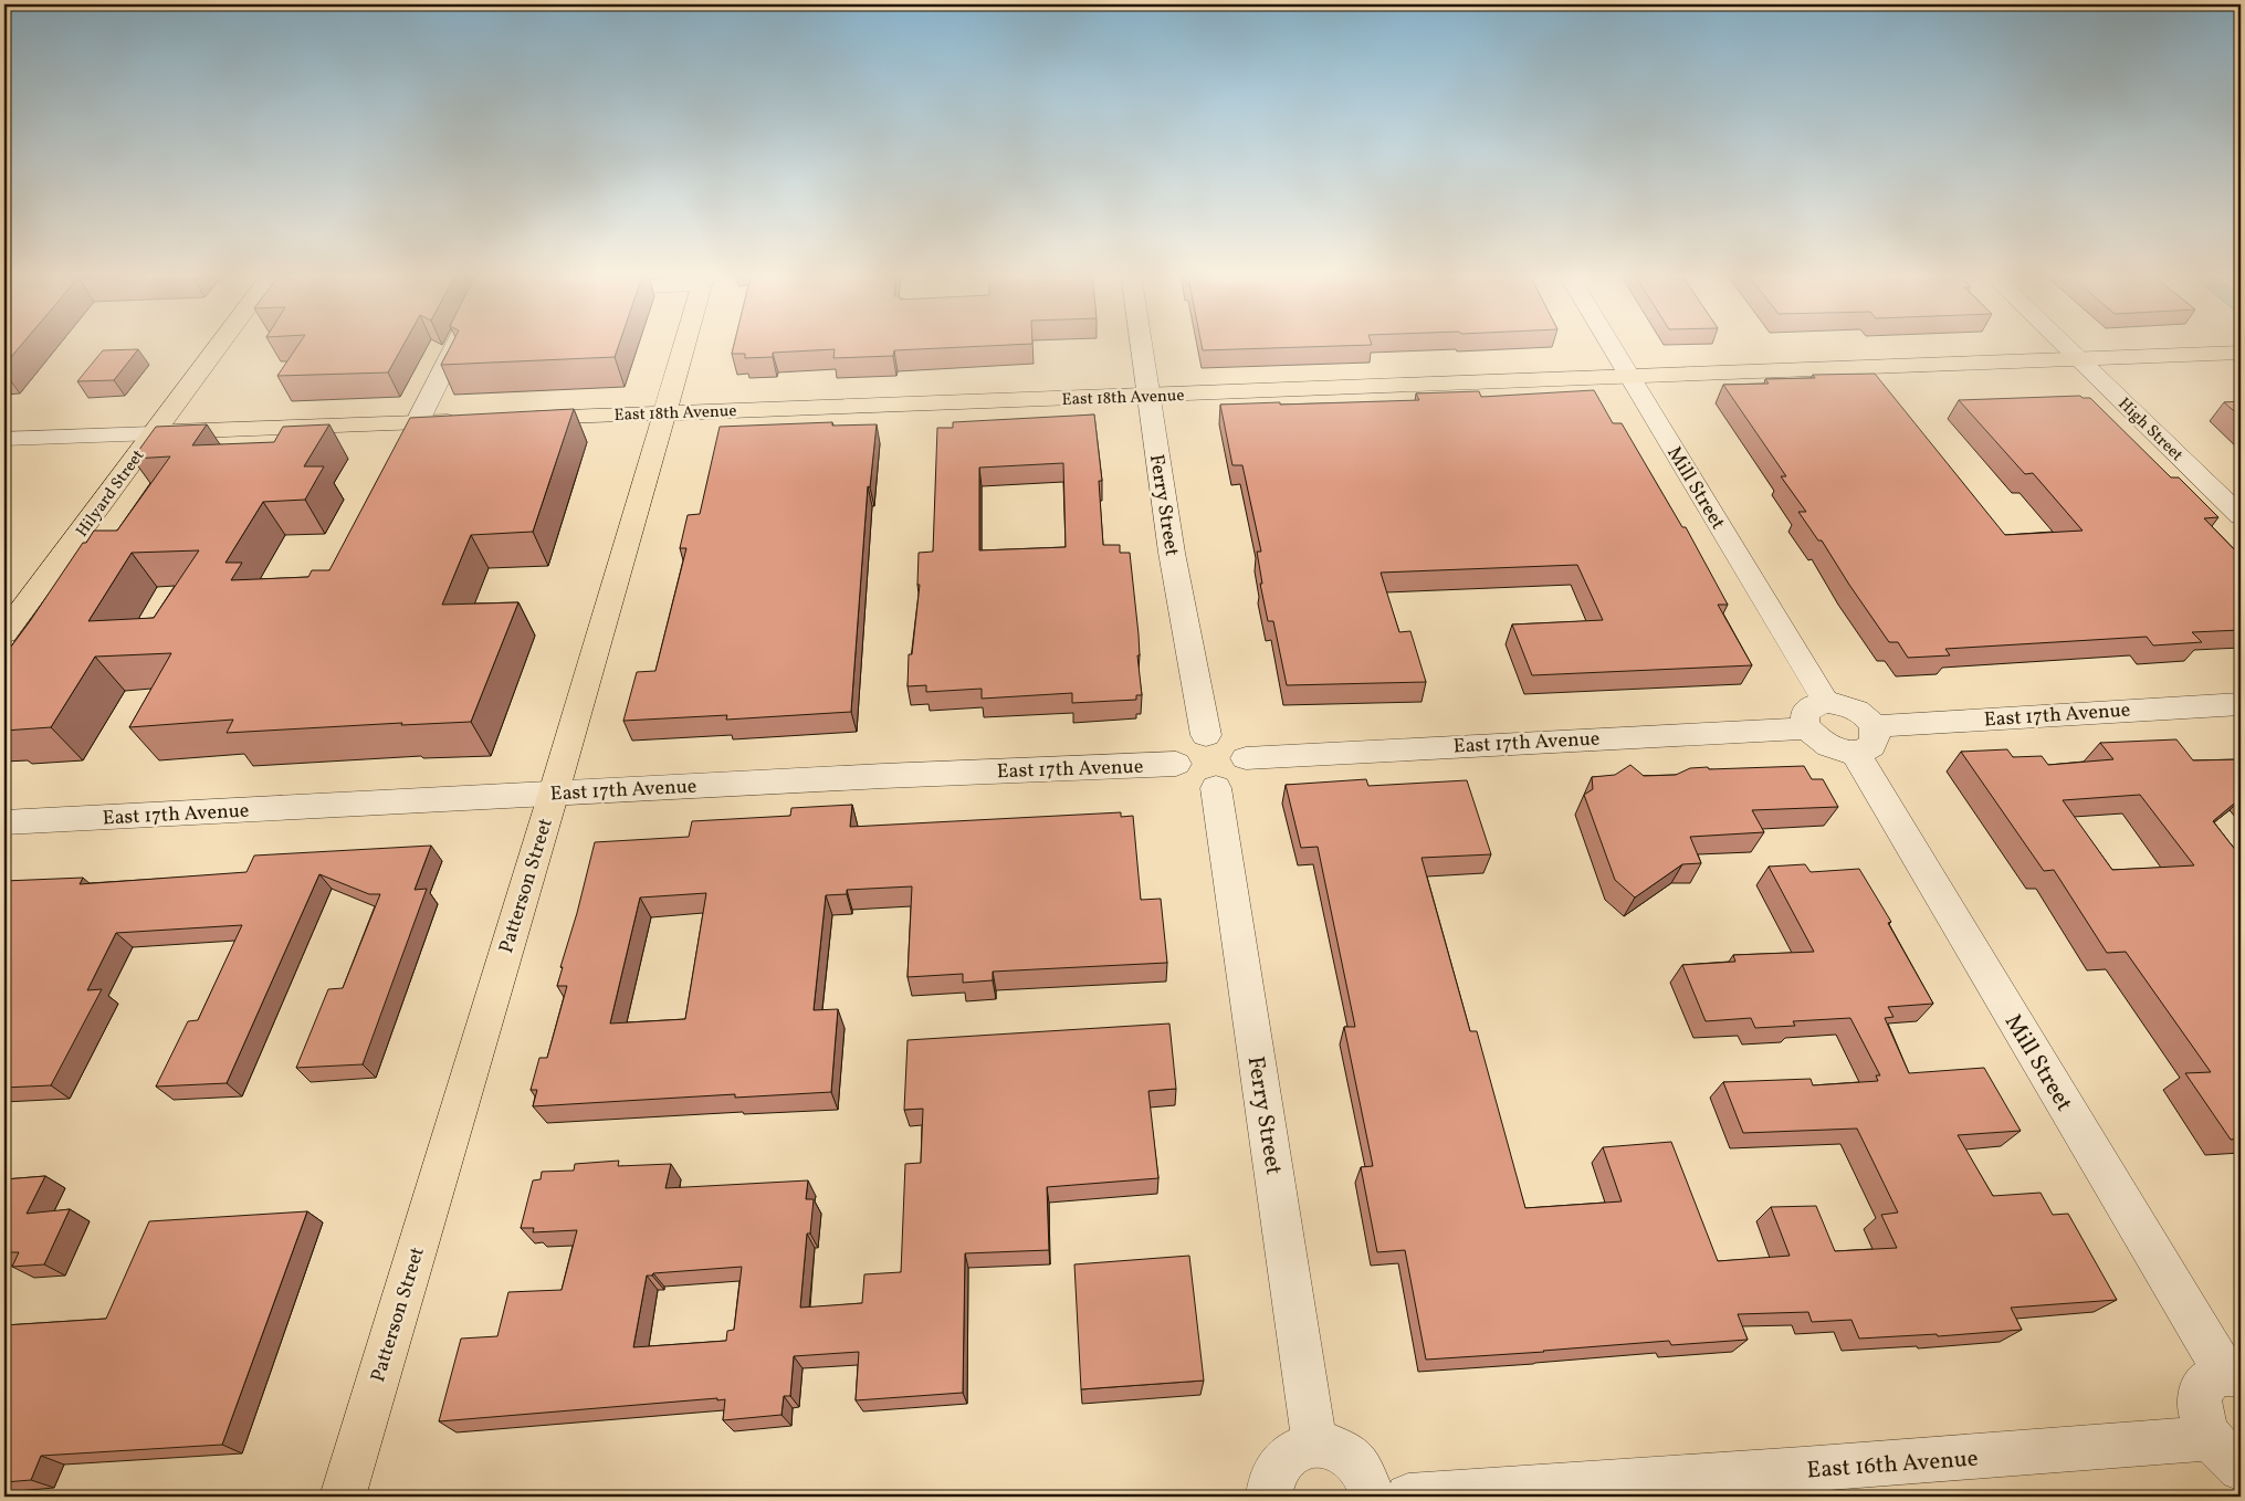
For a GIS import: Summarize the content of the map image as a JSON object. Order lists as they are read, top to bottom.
{
  "streets": {
    "main road": ["East 18th Avenue", "Hilyard Street", "Patterson Street"],
    "street": [
      "High Street",
      "Mill Street",
      "Ferry Street",
      "East 17th Avenue",
      "East 16th Avenue"
    ]
  },
  "crossings": [
    ["East 18th Avenue", "High Street"],
    ["East 18th Avenue", "Mill Street"],
    ["East 18th Avenue", "Ferry Street"],
    ["East 18th Avenue", "Patterson Street"],
    ["Mill Street", "East 17th Avenue"],
    ["Ferry Street", "East 17th Avenue"],
    ["East 17th Avenue", "Patterson Street"]
  ]
}
